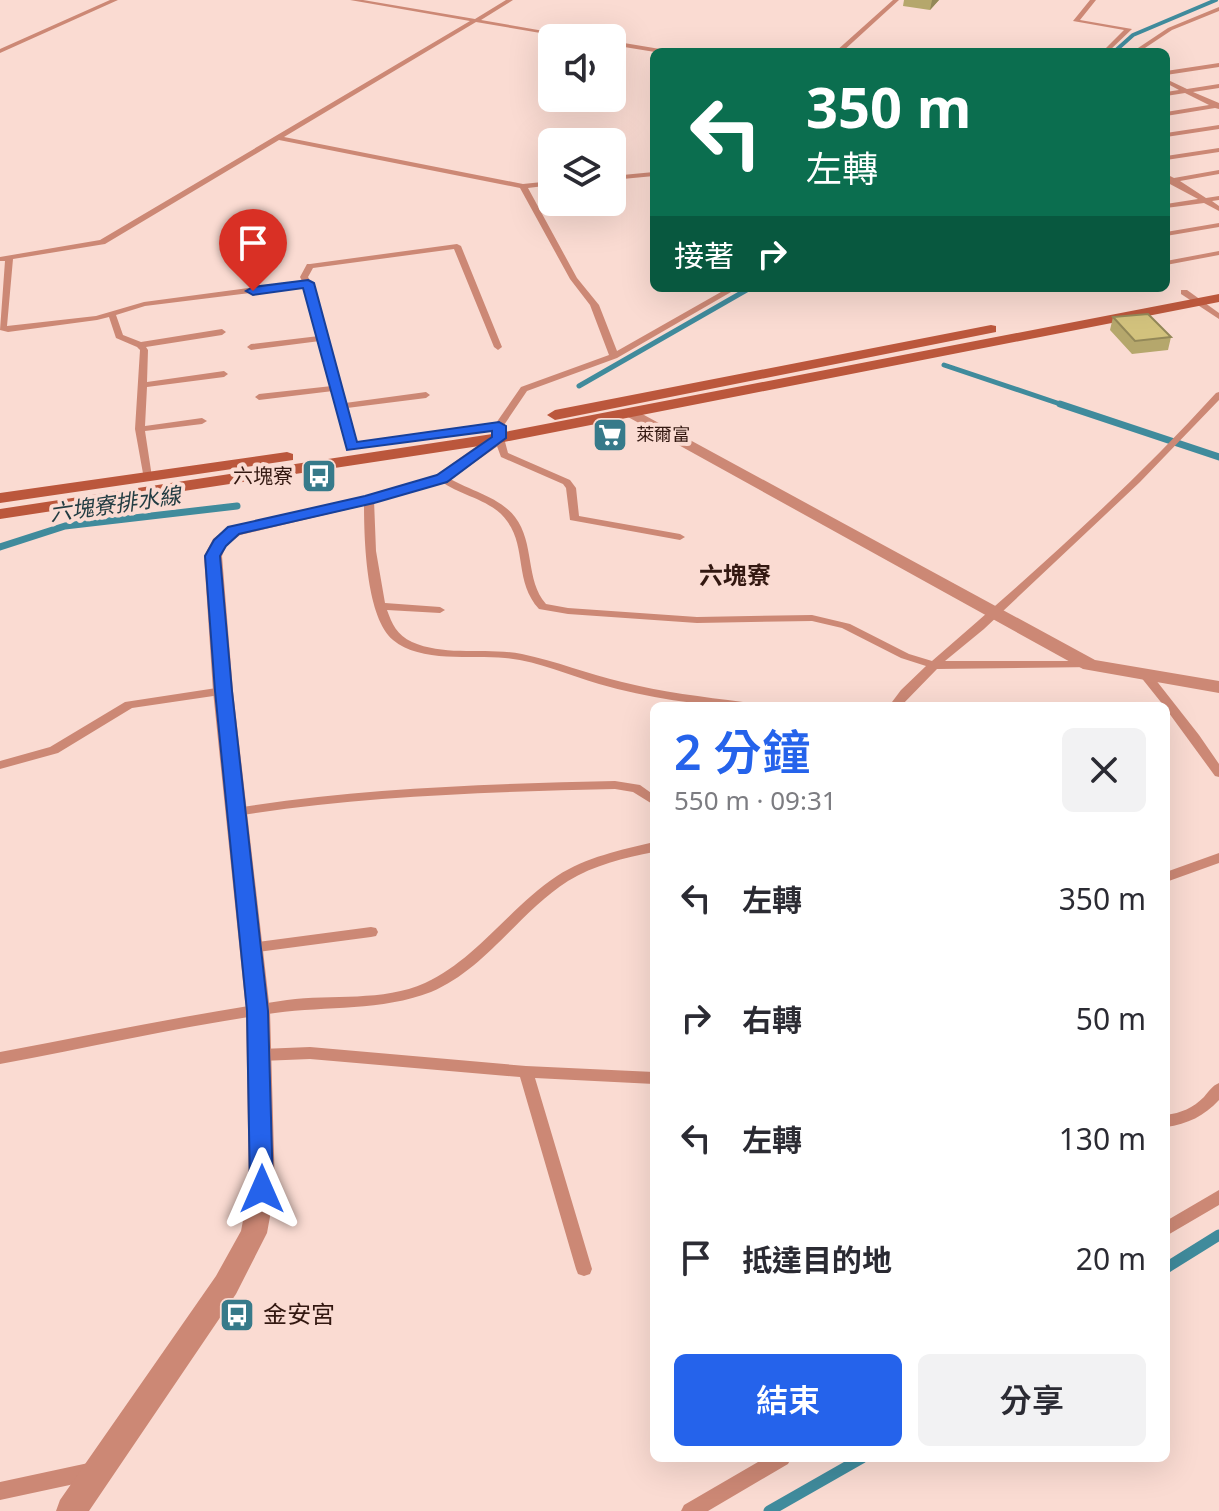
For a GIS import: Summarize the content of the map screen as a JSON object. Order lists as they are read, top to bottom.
{
  "districts": ["六塊寮"],
  "water": ["六塊寮排水線"],
  "places": {
    "supermarket": ["萊爾富"],
    "bus stop": ["六塊寮", "金安宮"]
  },
  "page": {
    "turn": ["350 m", "左轉"],
    "then": "接著",
    "heading": ["2 分鐘", "550 m · 09:31"],
    "list": [
      {
        "name": "左轉",
        "value": "350 m"
      },
      {
        "name": "右轉",
        "value": "50 m"
      },
      {
        "name": "左轉",
        "value": "130 m"
      },
      {
        "name": "抵達目的地",
        "value": "20 m"
      }
    ],
    "buttons": ["結束", "分享"]
  }
}
